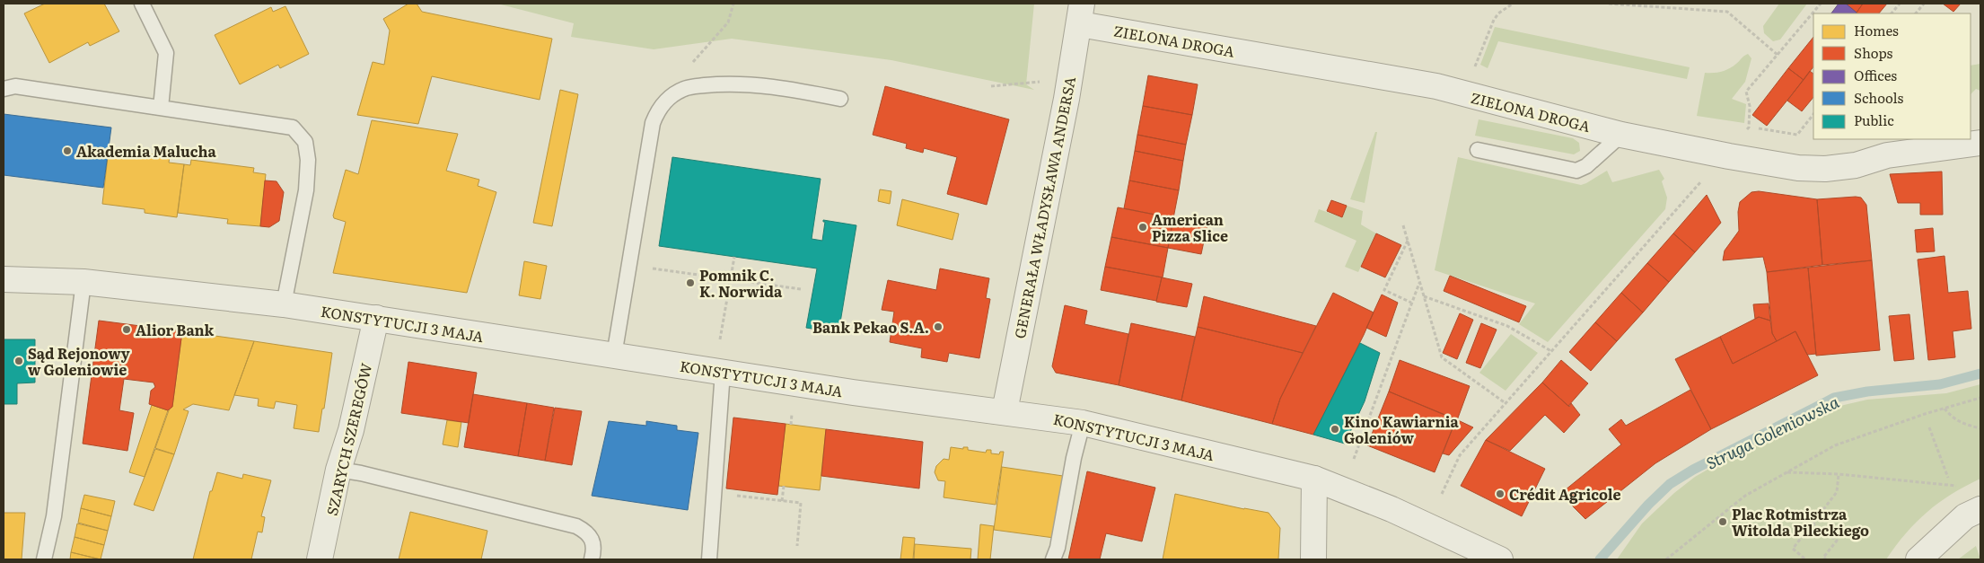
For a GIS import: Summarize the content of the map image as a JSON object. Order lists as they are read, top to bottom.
{
  "streets": {
    "street": [
      "ZIELONA DROGA",
      "GENERAŁA WŁADYSŁAWA ANDERSA",
      "KONSTYTUCJI 3 MAJA",
      "SZARYCH SZEREGÓW"
    ]
  },
  "crossings": [
    ["ZIELONA DROGA", "GENERAŁA WŁADYSŁAWA ANDERSA"],
    ["GENERAŁA WŁADYSŁAWA ANDERSA", "KONSTYTUCJI 3 MAJA"],
    ["KONSTYTUCJI 3 MAJA", "SZARYCH SZEREGÓW"]
  ],
  "water": ["Struga Goleniowska"],
  "places": [
    "Akademia Malucha",
    "American Pizza Slice",
    "Pomnik C. K. Norwida",
    "Bank Pekao S.A.",
    "Alior Bank",
    "Sąd Rejonowy w Goleniowie",
    "Kino Kawiarnia Goleniów",
    "Crédit Agricole",
    "Plac Rotmistrza Witolda Pileckiego"
  ],
  "legend": [
    "Homes",
    "Shops",
    "Offices",
    "Schools",
    "Public"
  ]
}
